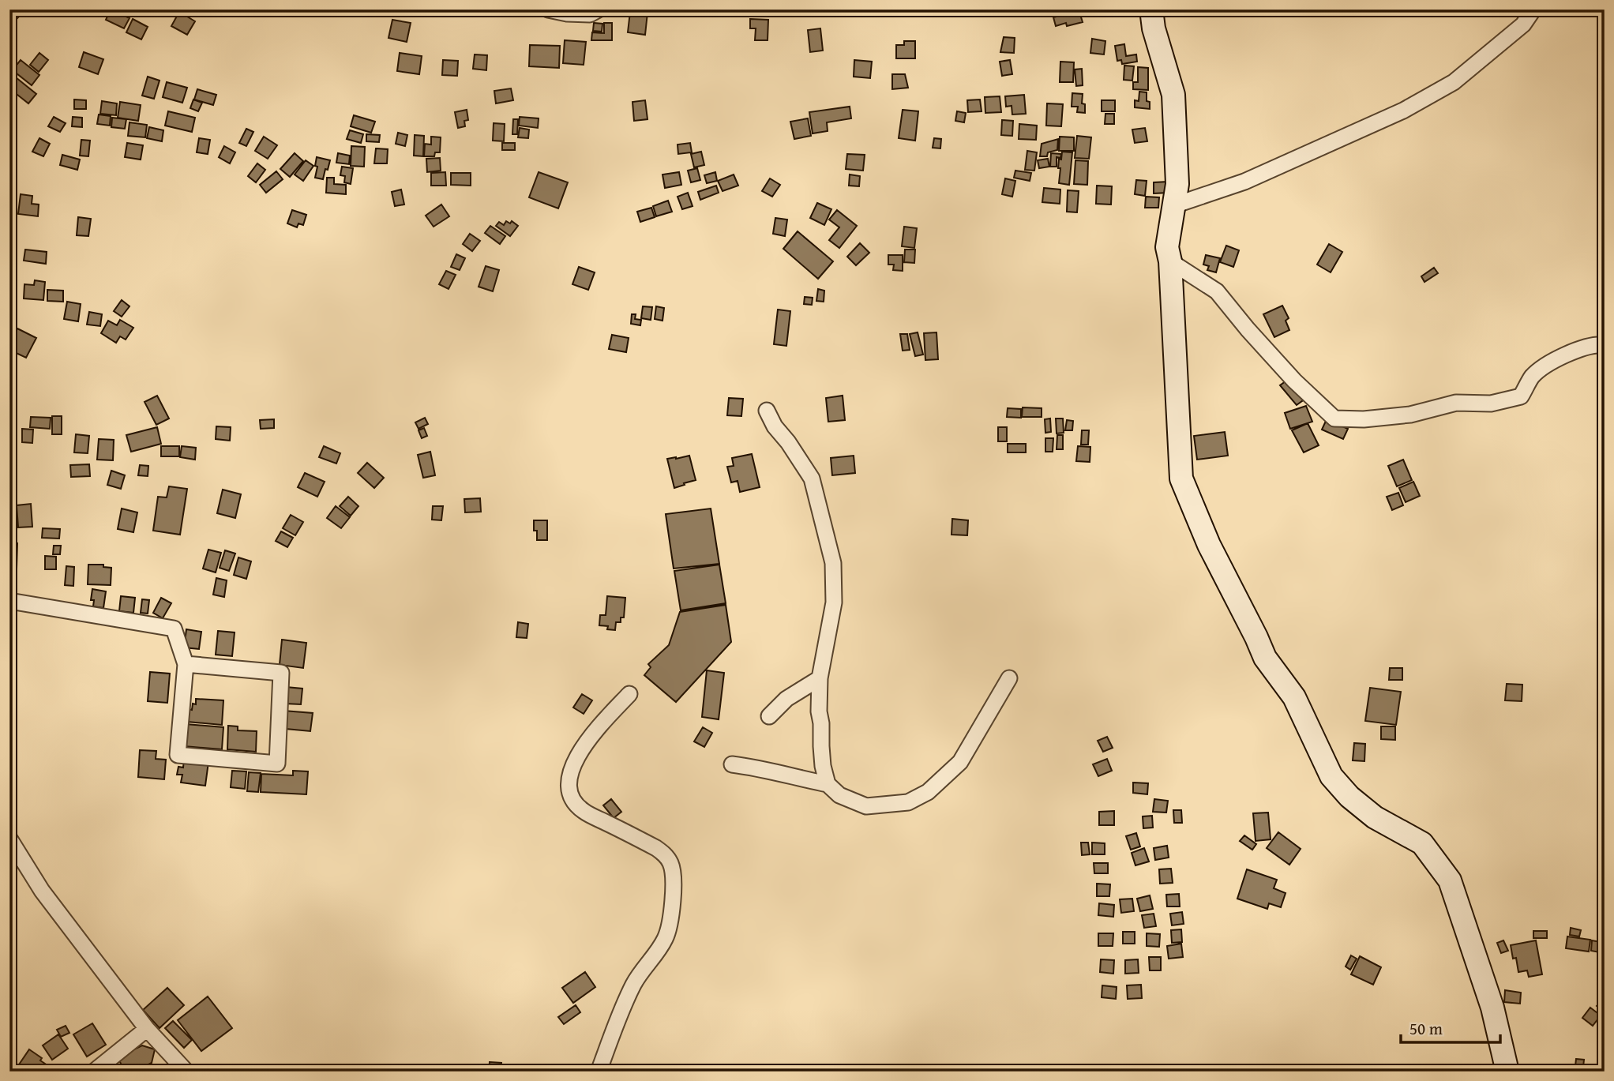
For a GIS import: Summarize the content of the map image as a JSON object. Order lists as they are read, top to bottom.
{
  "scale_bar": "50 m"
}
